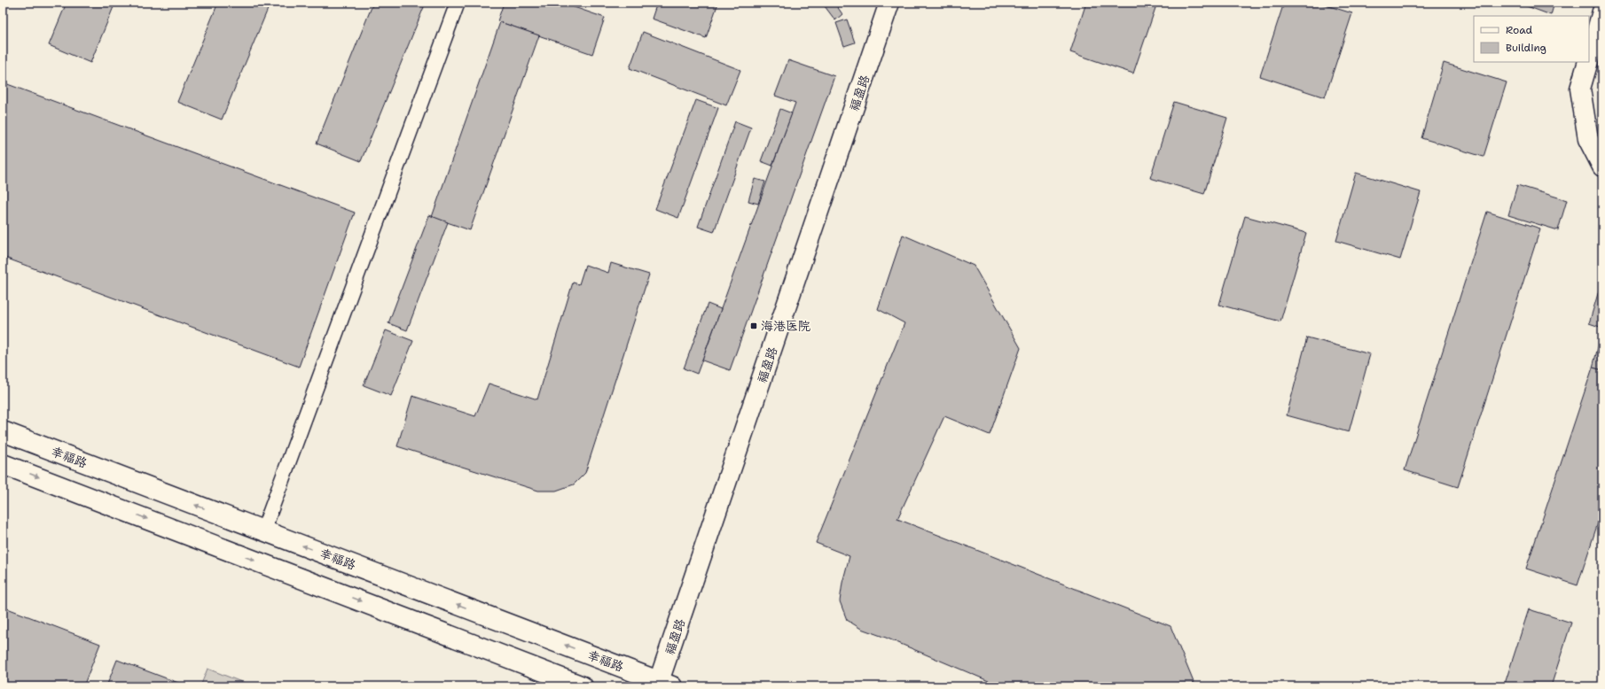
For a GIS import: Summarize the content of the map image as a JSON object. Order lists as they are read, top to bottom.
{
  "streets": {
    "main road": ["福盈路", "幸福路"]
  },
  "crossings": [
    ["福盈路", "幸福路"]
  ],
  "places": {
    "transit": ["海港医院"]
  },
  "legend": ["Road", "Building"]
}
